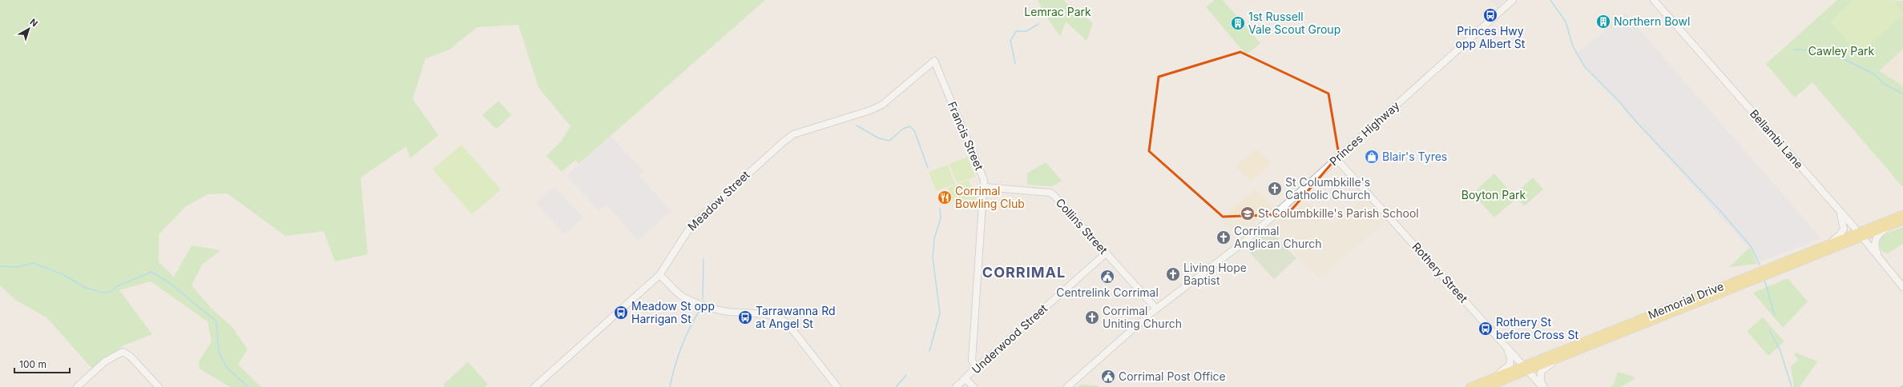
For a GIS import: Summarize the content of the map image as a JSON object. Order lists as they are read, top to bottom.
{
  "streets": {
    "main road": [
      "Princes Highway",
      "Francis Street",
      "Bellambi Lane",
      "Meadow Street",
      "Collins Street",
      "Rothery Street",
      "Memorial Drive",
      "Underwood Street"
    ]
  },
  "crossings": [
    ["Princes Highway", "Collins Street"],
    ["Princes Highway", "Rothery Street"],
    ["Francis Street", "Meadow Street"],
    ["Francis Street", "Collins Street"],
    ["Francis Street", "Underwood Street"],
    ["Bellambi Lane", "Memorial Drive"],
    ["Collins Street", "Underwood Street"],
    ["Rothery Street", "Memorial Drive"]
  ],
  "districts": ["CORRIMAL"],
  "parks": ["Lemrac Park", "Cawley Park", "Boyton Park"],
  "places": {
    "bus stop": [
      "Princes Hwy opp Albert St",
      "Meadow St opp Harrigan St",
      "Tarrawanna Rd at Angel St",
      "Rothery St before Cross St"
    ],
    "building": ["Northern Bowl", "1st Russell Vale Scout Group"],
    "shop": ["Blair's Tyres"],
    "church": [
      "St Columbkille's Catholic Church",
      "Corrimal Anglican Church",
      "Living Hope Baptist",
      "Corrimal Uniting Church"
    ],
    "restaurant": ["Corrimal Bowling Club"],
    "school or university": ["St Columbkille's Parish School"],
    "public building": ["Centrelink Corrimal", "Corrimal Post Office"]
  },
  "scale_bar": "100 m",
  "north": "top right"
}
